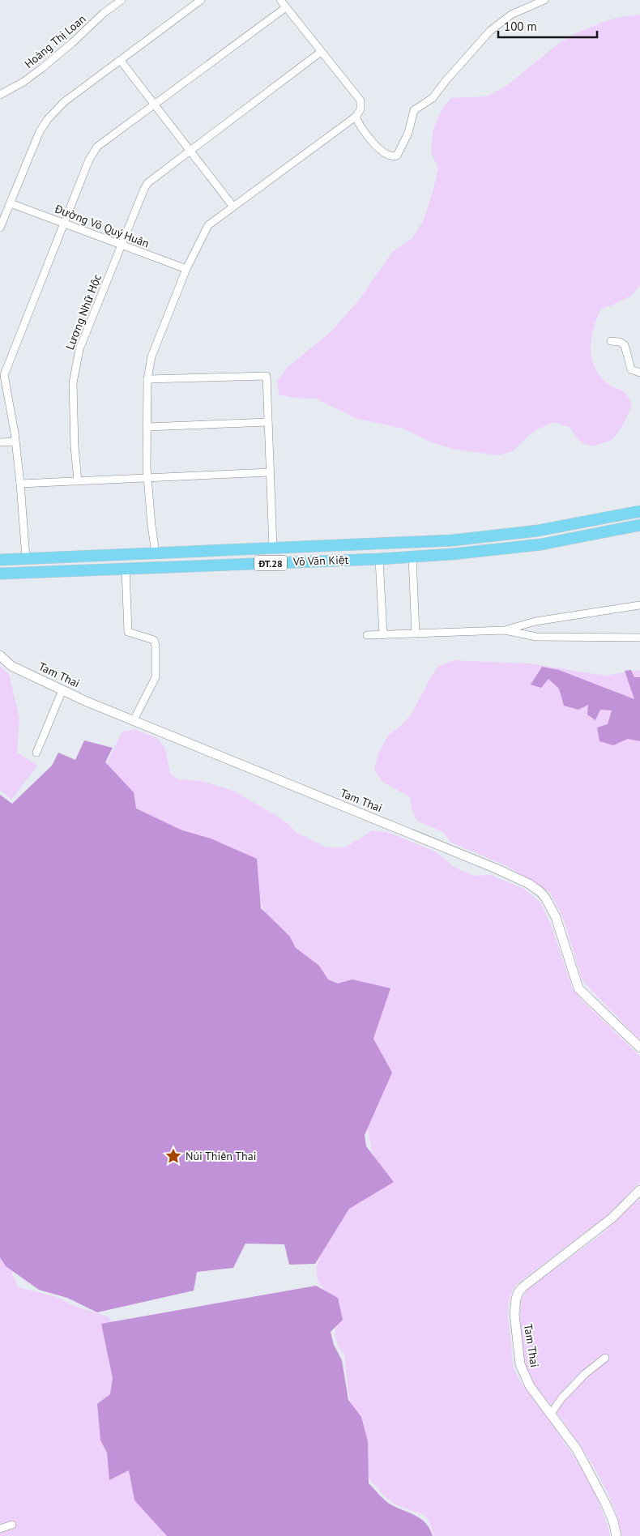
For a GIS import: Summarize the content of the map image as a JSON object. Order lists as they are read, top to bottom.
{
  "streets": {
    "main road": ["Võ Văn Kiệt", "ĐT.28"],
    "street": [
      "Hoàng Thị Loan",
      "Đường Võ Quý Huân",
      "Lương Nhữ Hộc",
      "Tam Thai"
    ]
  },
  "crossings": [
    ["Đường Võ Quý Huân", "Lương Nhữ Hộc"]
  ],
  "places": {
    "place": ["Núi Thiên Thai"]
  },
  "scale_bar": "100 m"
}
